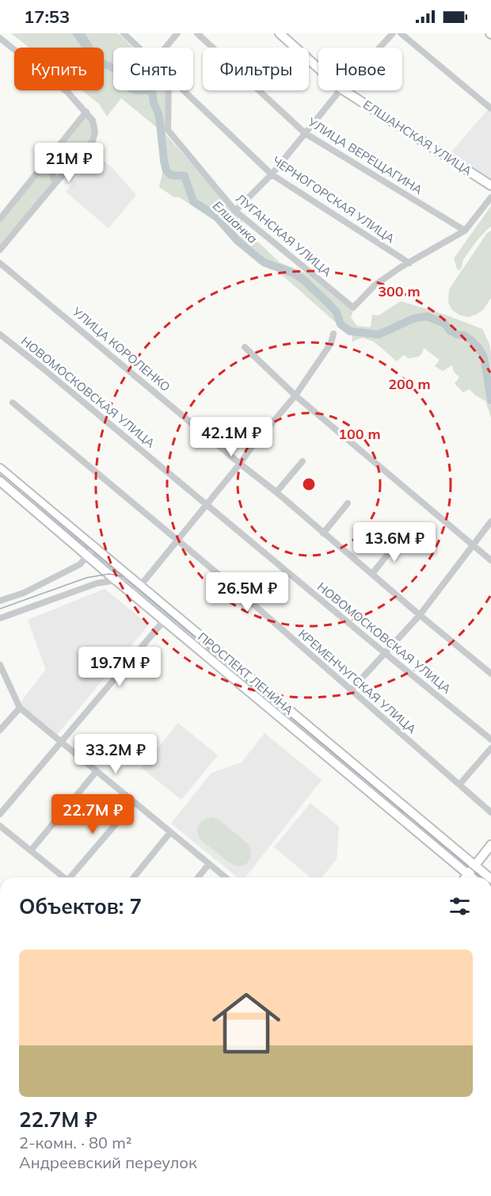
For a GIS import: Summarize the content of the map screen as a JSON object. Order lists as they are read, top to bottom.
{
  "streets": {
    "main road": ["ЕЛШАНСКАЯ УЛИЦА", "ПРОСПЕКТ ЛЕНИНА"],
    "street": [
      "УЛИЦА ВЕРЕЩАГИНА",
      "ЧЕРНОГОРСКАЯ УЛИЦА",
      "ЛУГАНСКАЯ УЛИЦА",
      "УЛИЦА КОРОЛЕНКО",
      "НОВОМОСКОВСКАЯ УЛИЦА",
      "КРЕМЕНЧУГСКАЯ УЛИЦА"
    ]
  },
  "crossings": [
    ["ЧЕРНОГОРСКАЯ УЛИЦА", "ЛУГАНСКАЯ УЛИЦА"]
  ],
  "water": ["Елшанка"],
  "page": {
    "status": "17:53",
    "chip": [
      "Купить",
      "Снять",
      "Фильтры",
      "Новое"
    ],
    "price": [
      "21M ₽",
      "42.1M ₽",
      "13.6M ₽",
      "26.5M ₽",
      "19.7M ₽",
      "33.2M ₽",
      "22.7M ₽"
    ],
    "heading": "Объектов: 7",
    "list": [
      {
        "name": "22.7M ₽",
        "note": "2-комн. · 80 m² · Андреевский переулок"
      }
    ]
  },
  "rings": ["300 m", "200 m", "100 m"]
}
